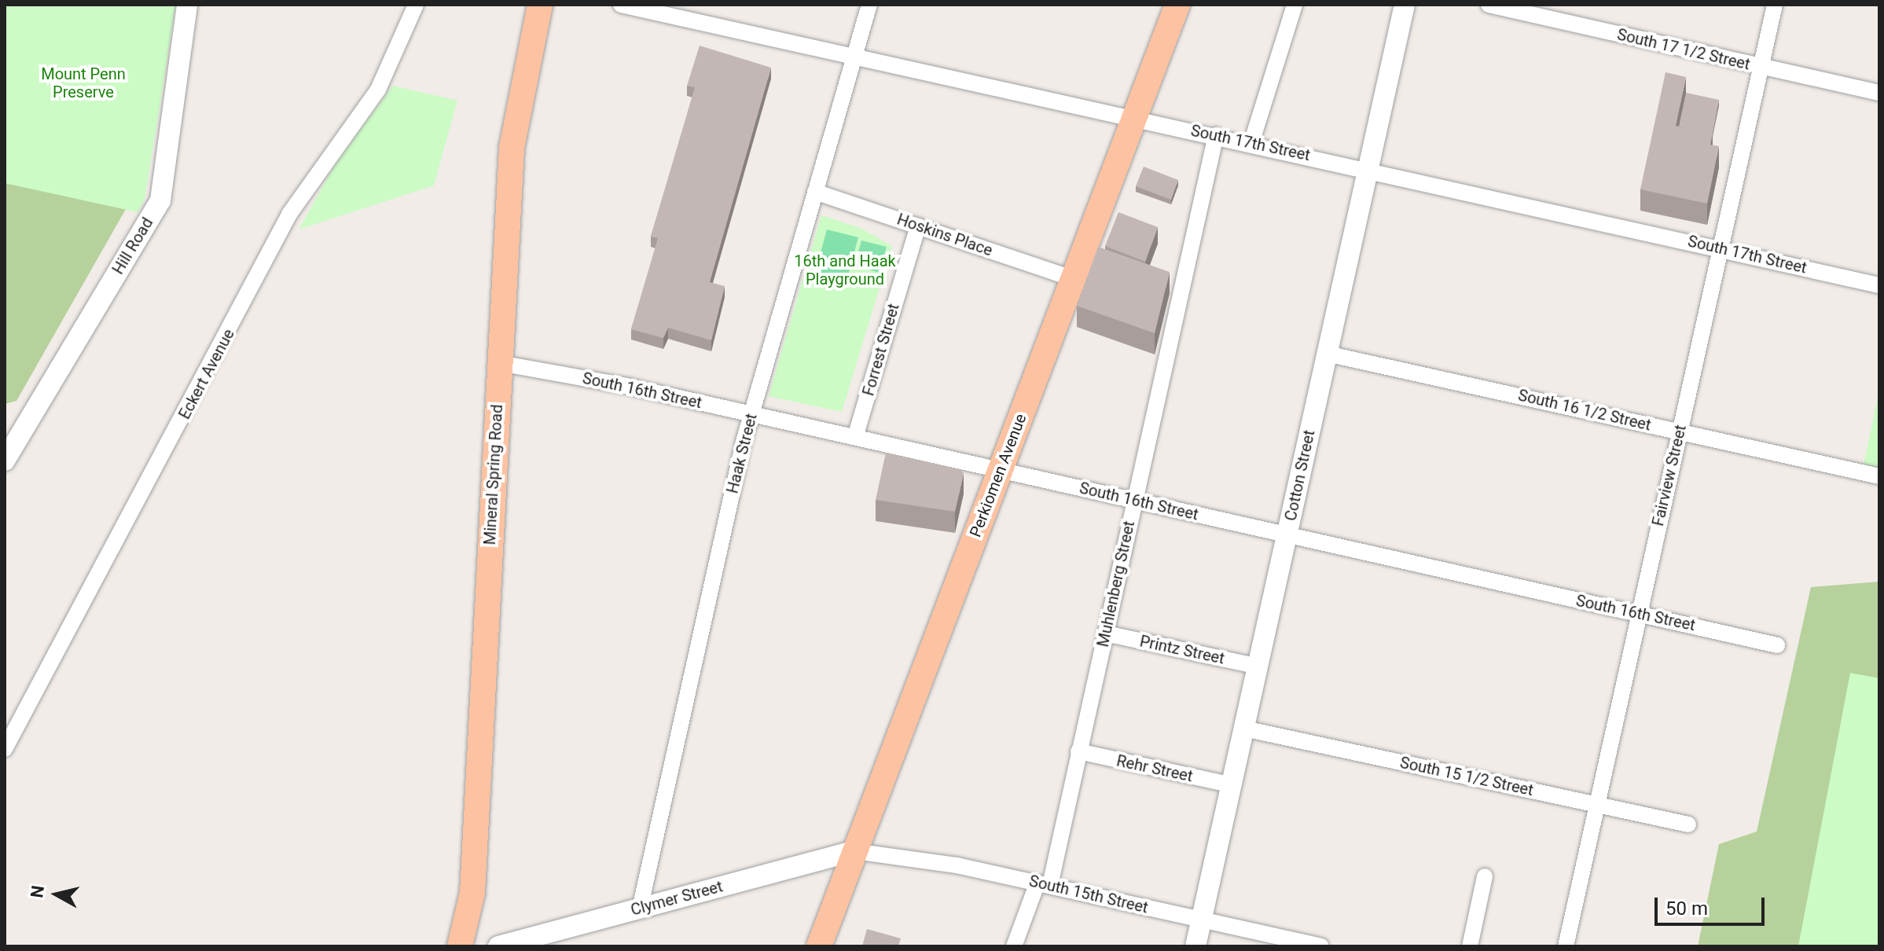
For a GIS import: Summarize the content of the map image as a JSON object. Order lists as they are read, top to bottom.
{
  "streets": {
    "main road": ["Mineral Spring Road", "Perkiomen Avenue"],
    "street": [
      "South 17 1/2 Street",
      "South 17th Street",
      "Hoskins Place",
      "Hill Road",
      "Forrest Street",
      "Eckert Avenue",
      "South 16th Street",
      "South 16 1/2 Street",
      "Haak Street",
      "Cotton Street",
      "Fairview Street",
      "Muhlenberg Street",
      "Printz Street",
      "Rehr Street",
      "South 15 1/2 Street",
      "South 15th Street",
      "Clymer Street"
    ]
  },
  "crossings": [
    ["South 17 1/2 Street", "Fairview Street"],
    ["South 17th Street", "Haak Street"],
    ["South 17th Street", "Perkiomen Avenue"],
    ["South 17th Street", "Cotton Street"],
    ["South 17th Street", "Fairview Street"],
    ["South 17th Street", "Muhlenberg Street"],
    ["Hoskins Place", "Forrest Street"],
    ["Hoskins Place", "Haak Street"],
    ["Hoskins Place", "Perkiomen Avenue"],
    ["Forrest Street", "South 16th Street"],
    ["South 16th Street", "Haak Street"],
    ["South 16th Street", "Mineral Spring Road"],
    ["South 16th Street", "Perkiomen Avenue"],
    ["South 16th Street", "Cotton Street"],
    ["South 16th Street", "Fairview Street"],
    ["South 16th Street", "Muhlenberg Street"],
    ["South 16 1/2 Street", "Cotton Street"],
    ["South 16 1/2 Street", "Fairview Street"],
    ["Haak Street", "Clymer Street"],
    ["Perkiomen Avenue", "South 15th Street"],
    ["Perkiomen Avenue", "Clymer Street"],
    ["Cotton Street", "Printz Street"],
    ["Cotton Street", "Rehr Street"],
    ["Cotton Street", "South 15 1/2 Street"],
    ["Cotton Street", "South 15th Street"],
    ["Fairview Street", "South 15 1/2 Street"],
    ["Muhlenberg Street", "Printz Street"],
    ["Muhlenberg Street", "Rehr Street"],
    ["Muhlenberg Street", "South 15th Street"],
    ["South 15th Street", "Clymer Street"]
  ],
  "parks": ["Mount Penn Preserve", "16th and Haak Playground"],
  "scale_bar": "50 m",
  "north": "left"
}
